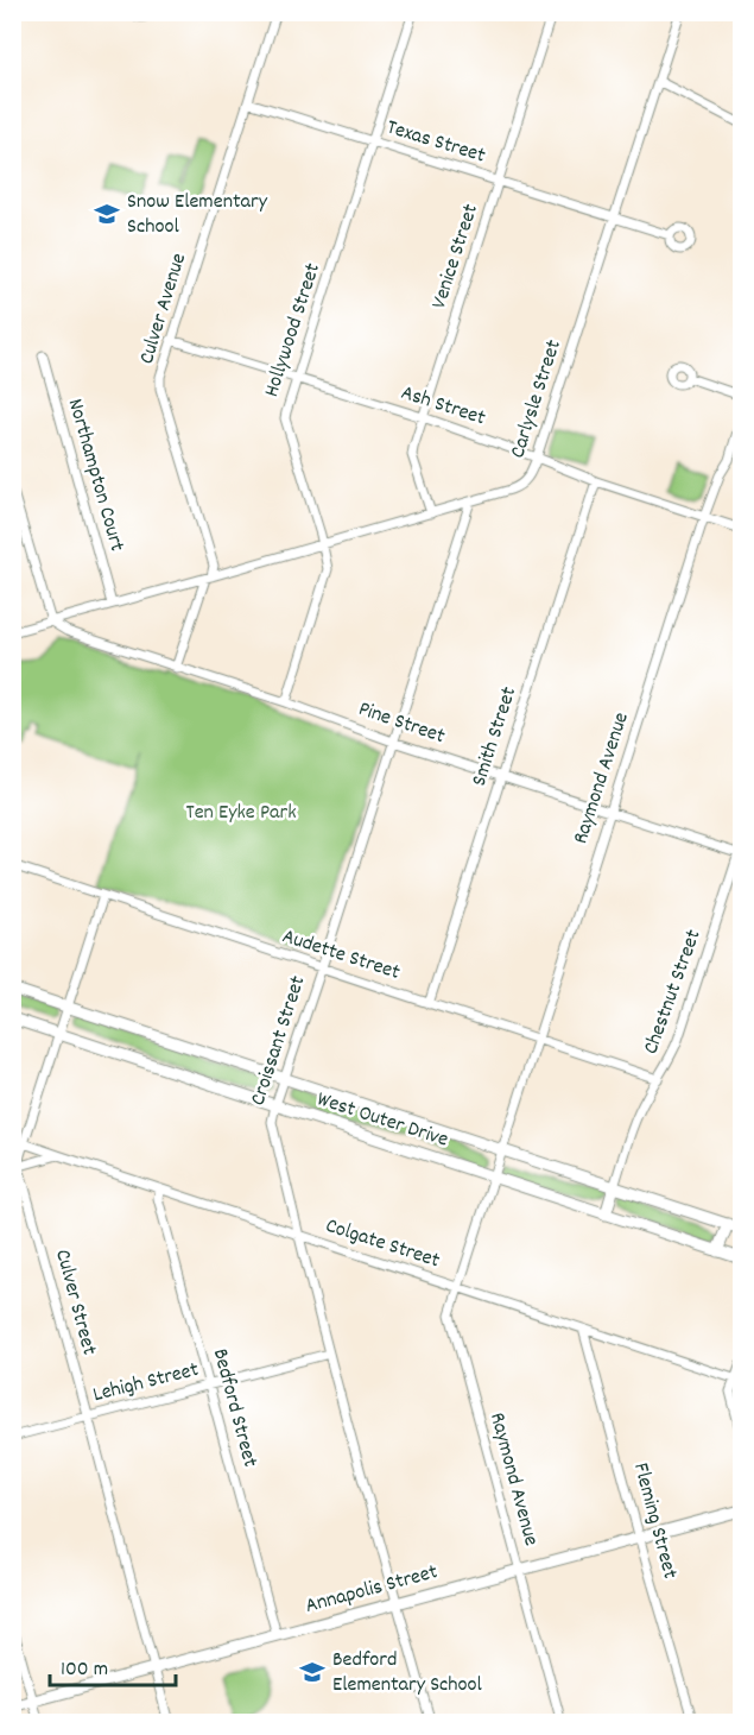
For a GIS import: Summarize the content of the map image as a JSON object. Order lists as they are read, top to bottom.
{
  "streets": {
    "main road": ["West Outer Drive", "Annapolis Street"],
    "street": [
      "Texas Street",
      "Venice Street",
      "Culver Avenue",
      "Hollywood Street",
      "Carlysle Street",
      "Ash Street",
      "Northampton Court",
      "Pine Street",
      "Smith Street",
      "Raymond Avenue",
      "Audette Street",
      "Chestnut Street",
      "Croissant Street",
      "Colgate Street",
      "Culver Street",
      "Lehigh Street",
      "Bedford Street",
      "Fleming Street"
    ]
  },
  "crossings": [
    ["Texas Street", "Venice Street"],
    ["Texas Street", "Culver Avenue"],
    ["Texas Street", "Hollywood Street"],
    ["Texas Street", "Carlysle Street"],
    ["Venice Street", "Carlysle Street"],
    ["Venice Street", "Ash Street"],
    ["Culver Avenue", "Carlysle Street"],
    ["Culver Avenue", "Ash Street"],
    ["Culver Avenue", "Pine Street"],
    ["Hollywood Street", "Carlysle Street"],
    ["Hollywood Street", "Ash Street"],
    ["Hollywood Street", "Pine Street"],
    ["Carlysle Street", "Ash Street"],
    ["Carlysle Street", "Northampton Court"],
    ["Carlysle Street", "Pine Street"],
    ["Carlysle Street", "Croissant Street"],
    ["Ash Street", "Smith Street"],
    ["Ash Street", "Raymond Avenue"],
    ["Pine Street", "Smith Street"],
    ["Pine Street", "Raymond Avenue"],
    ["Pine Street", "Chestnut Street"],
    ["Pine Street", "Croissant Street"],
    ["Smith Street", "Audette Street"],
    ["Raymond Avenue", "Audette Street"],
    ["Raymond Avenue", "West Outer Drive"],
    ["Raymond Avenue", "Colgate Street"],
    ["Raymond Avenue", "Annapolis Street"],
    ["Audette Street", "Chestnut Street"],
    ["Audette Street", "Croissant Street"],
    ["Audette Street", "Culver Street"],
    ["Chestnut Street", "West Outer Drive"],
    ["Croissant Street", "West Outer Drive"],
    ["Croissant Street", "Colgate Street"],
    ["Croissant Street", "Lehigh Street"],
    ["Croissant Street", "Annapolis Street"],
    ["West Outer Drive", "Culver Street"],
    ["Colgate Street", "Culver Street"],
    ["Colgate Street", "Bedford Street"],
    ["Colgate Street", "Fleming Street"],
    ["Culver Street", "Lehigh Street"],
    ["Culver Street", "Annapolis Street"],
    ["Lehigh Street", "Bedford Street"],
    ["Bedford Street", "Annapolis Street"],
    ["Fleming Street", "Annapolis Street"]
  ],
  "parks": ["Ten Eyke Park"],
  "places": {
    "school or university": ["Snow Elementary School", "Bedford Elementary School"]
  },
  "scale_bar": "100 m"
}
